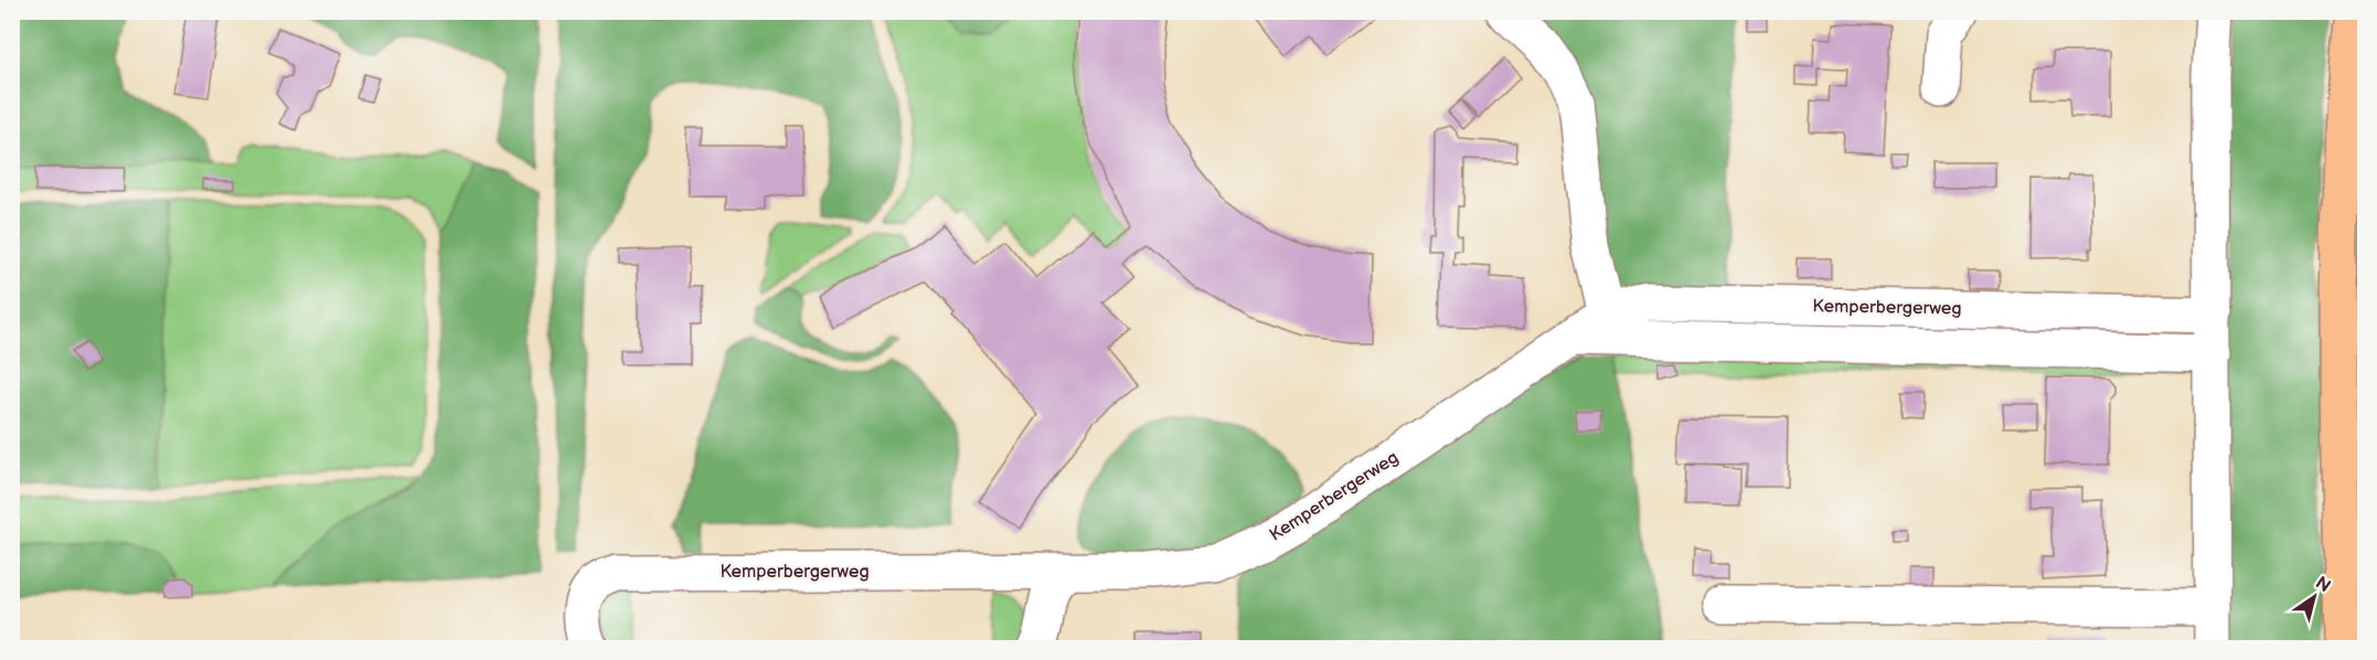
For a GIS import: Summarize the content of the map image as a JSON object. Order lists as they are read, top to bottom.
{
  "streets": {
    "street": ["Kemperbergerweg"]
  },
  "north": "top right"
}
